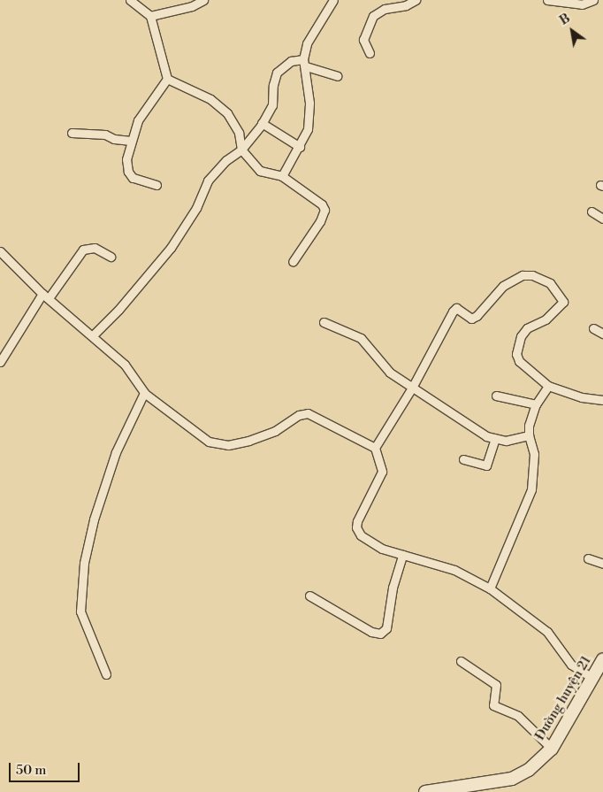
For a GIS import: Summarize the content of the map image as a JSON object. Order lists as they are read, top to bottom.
{
  "streets": {
    "street": ["Đường huyện 21"]
  },
  "scale_bar": "50 m",
  "north": "top left"
}
